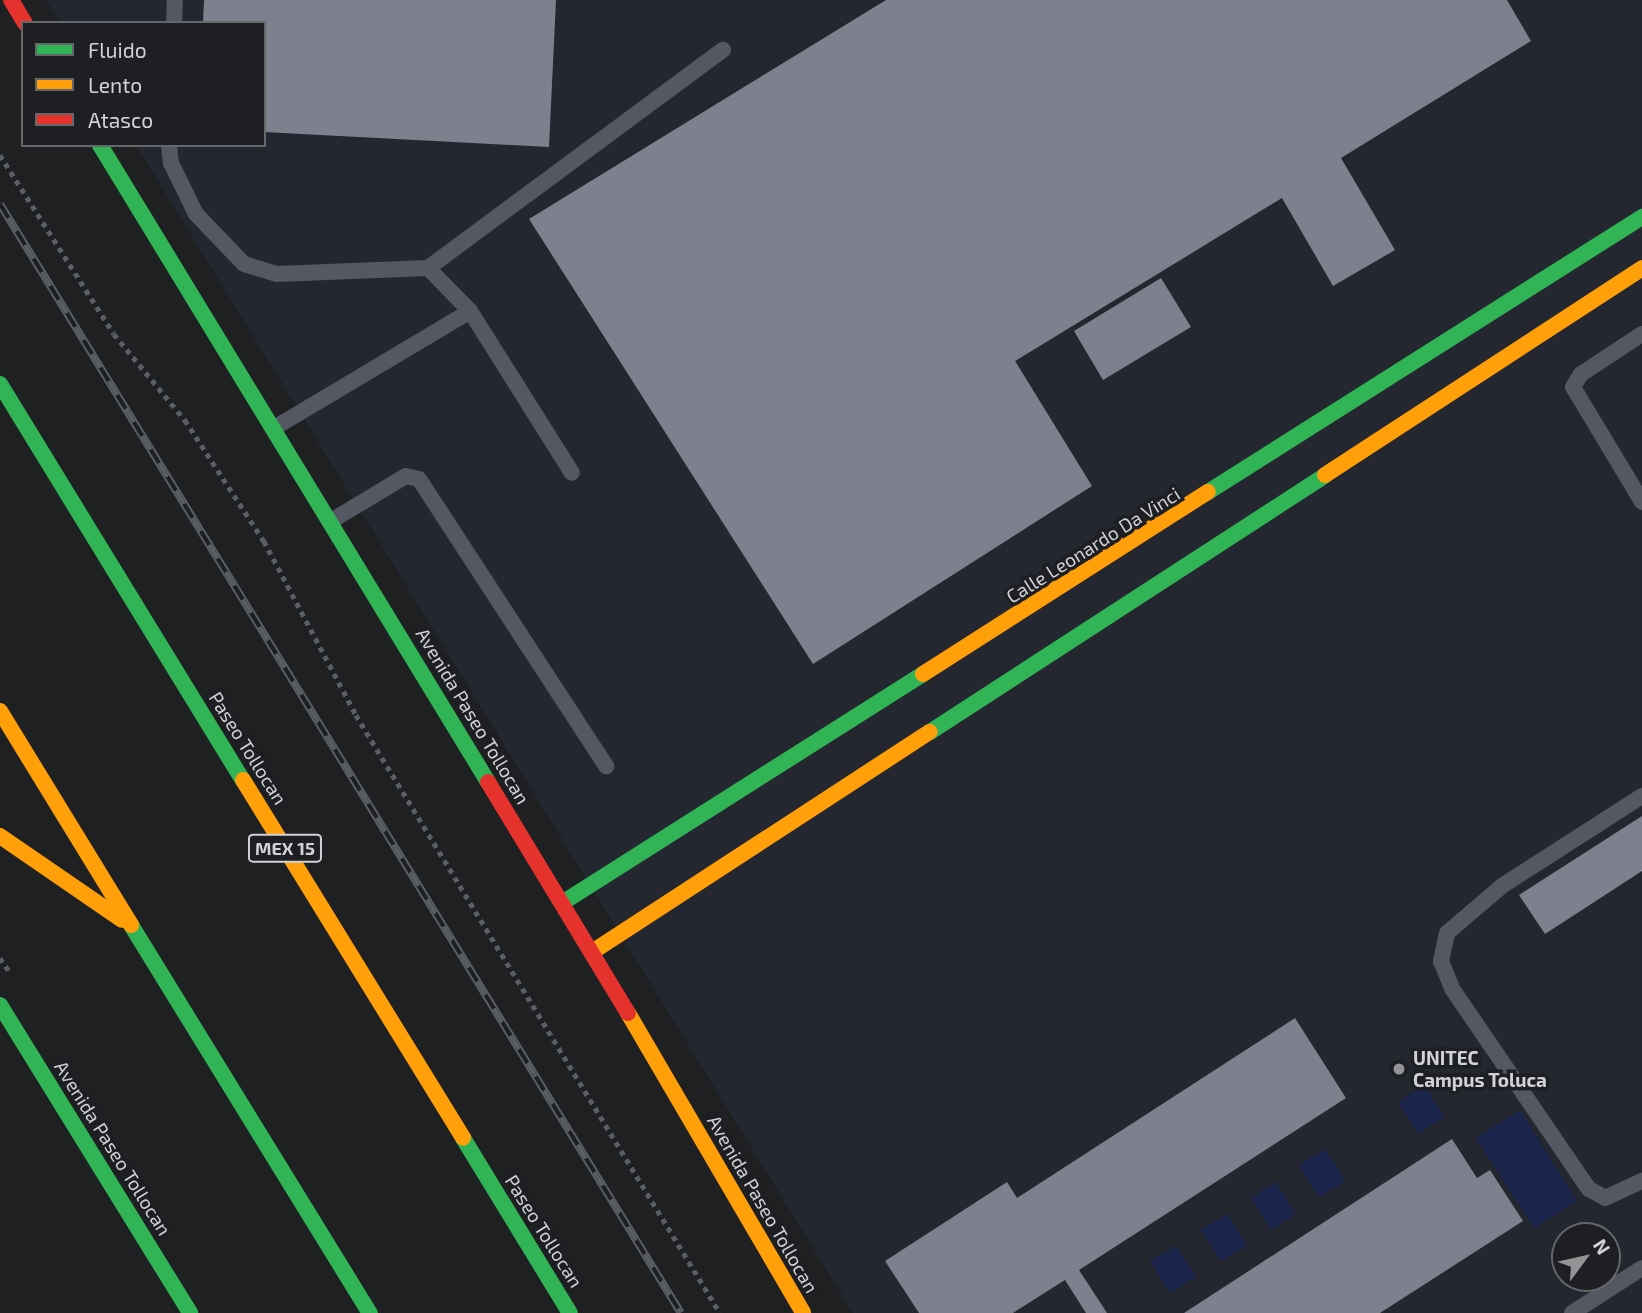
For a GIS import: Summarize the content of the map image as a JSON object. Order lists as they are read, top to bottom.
{
  "streets": {
    "main road": [
      "Calle Leonardo Da Vinci",
      "Avenida Paseo Tollocan",
      "Paseo Tollocan",
      "MEX 15"
    ]
  },
  "crossings": [
    ["Calle Leonardo Da Vinci", "Avenida Paseo Tollocan"]
  ],
  "places": ["UNITEC Campus Toluca"],
  "legend": ["Fluido", "Lento", "Atasco"],
  "north": "top right"
}
